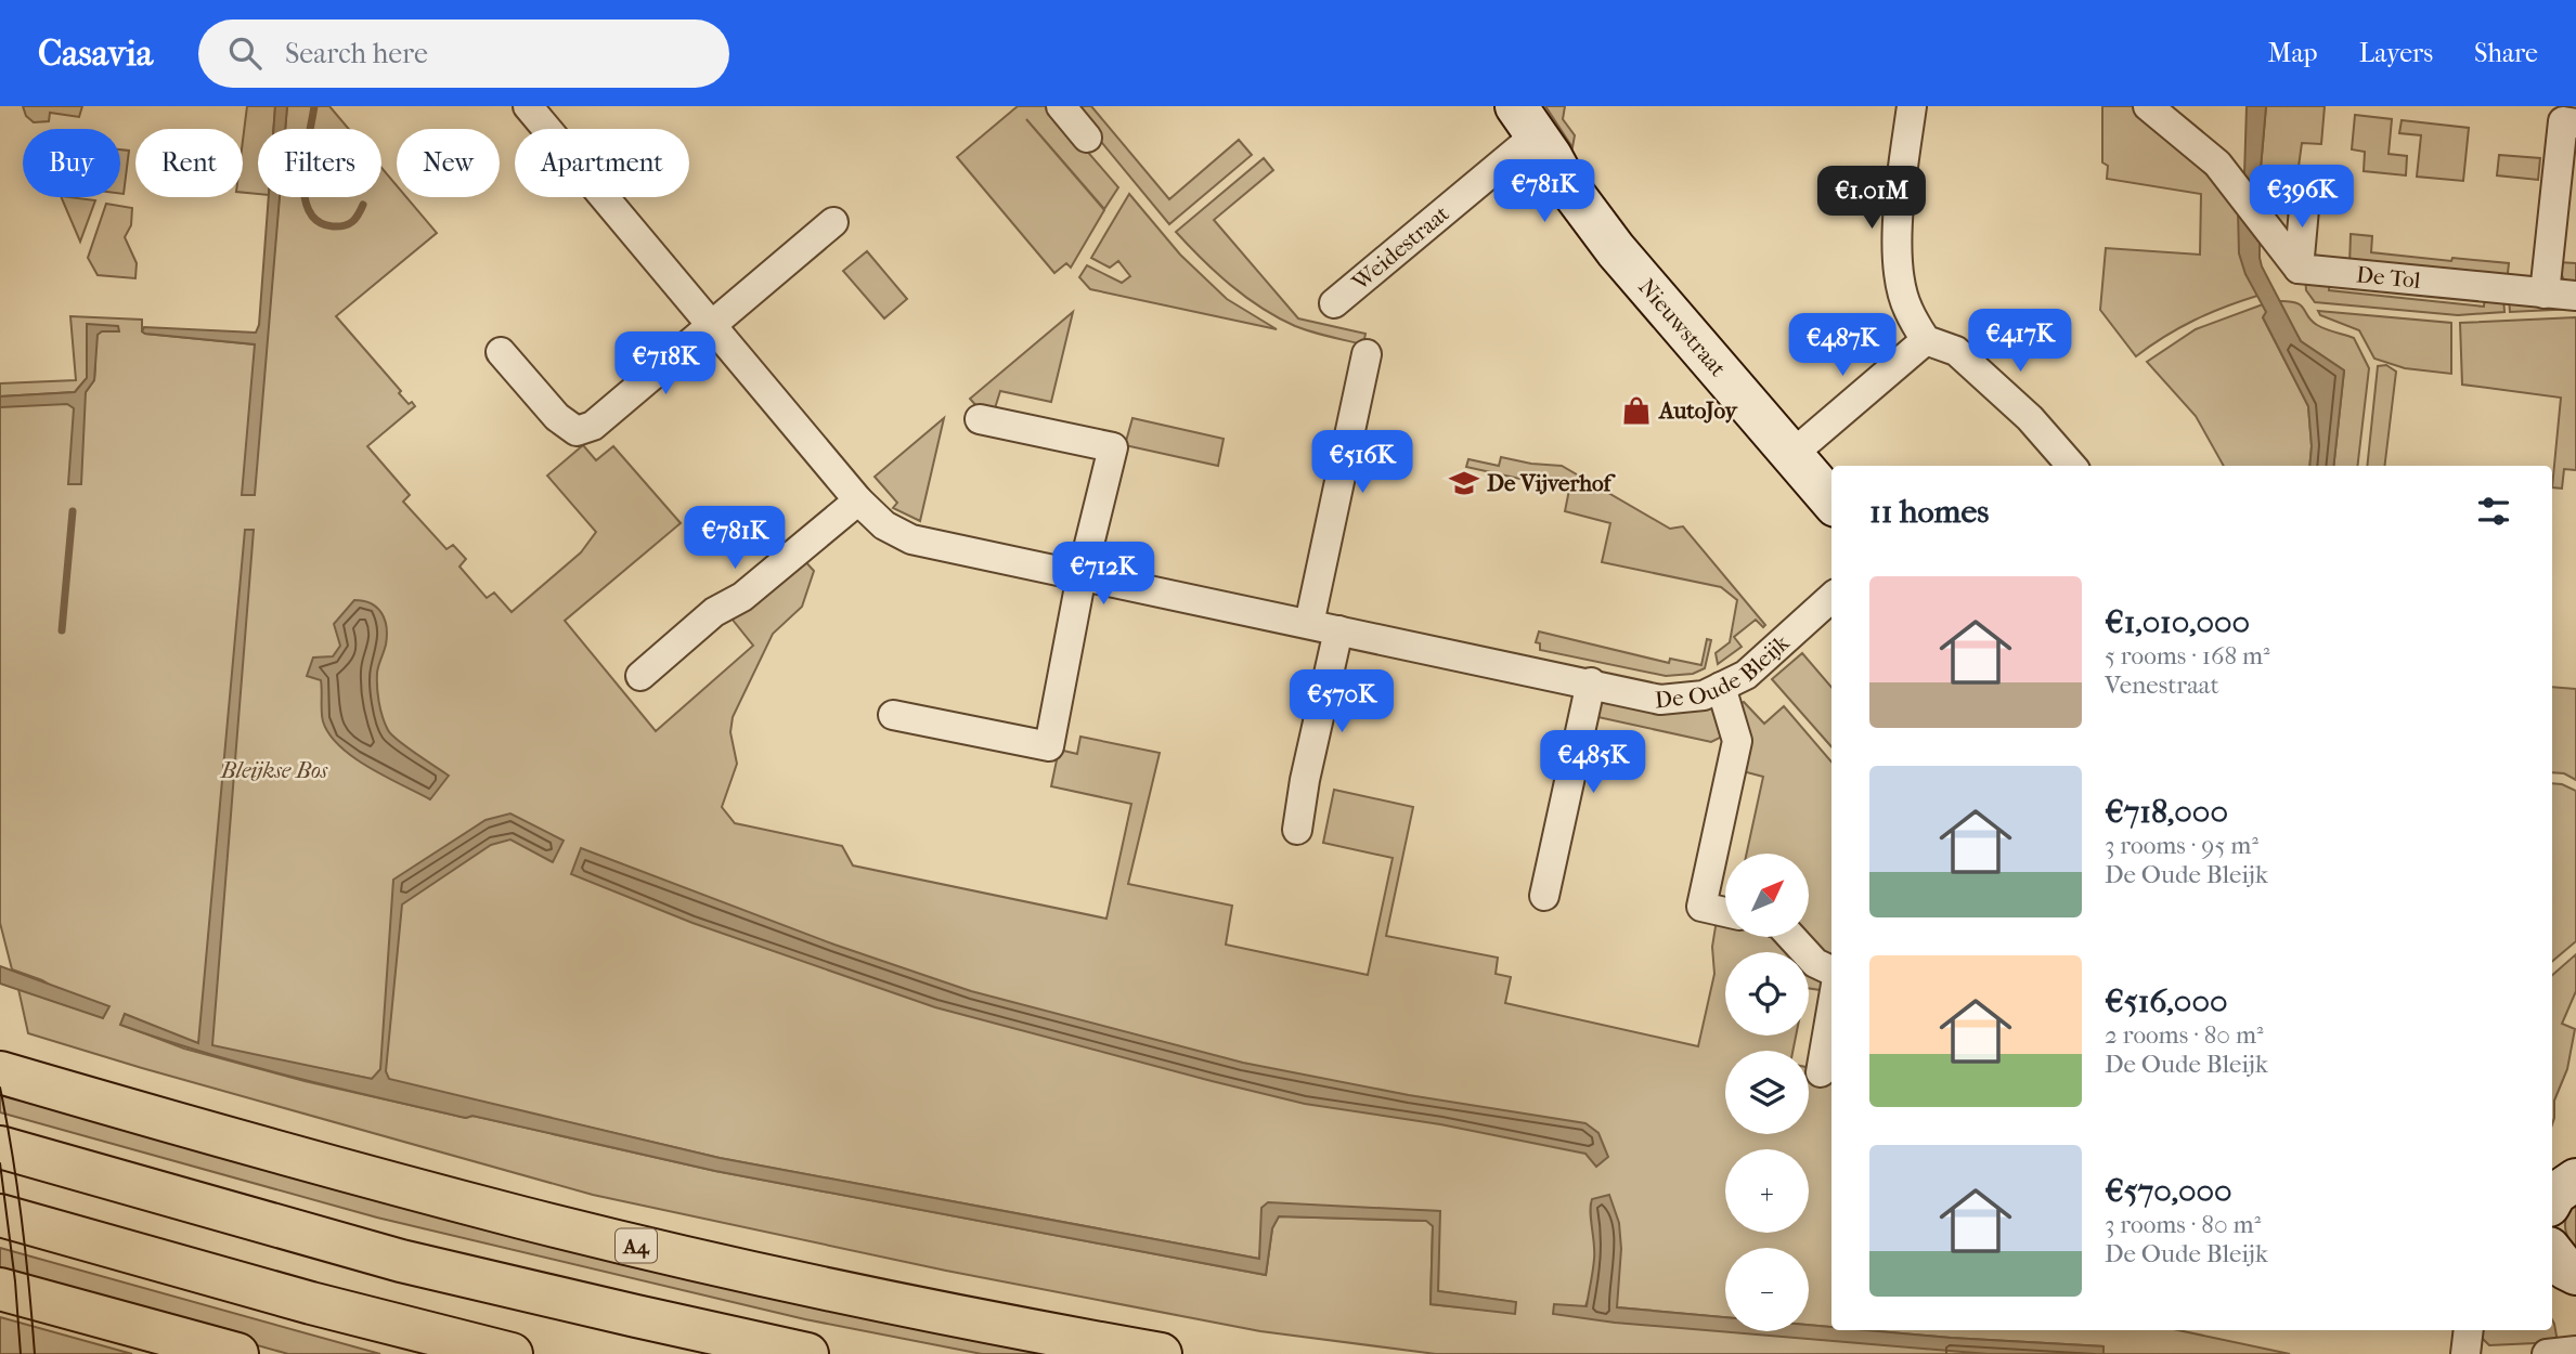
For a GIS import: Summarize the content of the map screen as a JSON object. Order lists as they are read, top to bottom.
{
  "streets": {
    "highway": ["A4"],
    "street": [
      "Weidestraat",
      "De Tol",
      "Nieuwstraat",
      "De Oude Bleijk"
    ]
  },
  "crossings": [
    ["Weidestraat", "Nieuwstraat"]
  ],
  "parks": ["Bleijkse Bos"],
  "places": {
    "shop": ["AutoJoy"],
    "school or university": ["De Vijverhof"]
  },
  "north": "top right",
  "page": {
    "header": "Casavia",
    "search": "Search here",
    "nav": ["Map", "Layers", "Share"],
    "chip": [
      "Buy",
      "Rent",
      "Filters",
      "New",
      "Apartment"
    ],
    "price": [
      "€781K",
      "€396K",
      "€1.01M",
      "€417K",
      "€487K",
      "€718K",
      "€516K",
      "€781K",
      "€712K",
      "€570K",
      "€485K"
    ],
    "heading": "11 homes",
    "list": [
      {
        "name": "€1,010,000",
        "note": "5 rooms · 168 m² · Venestraat"
      },
      {
        "name": "€718,000",
        "note": "3 rooms · 95 m² · De Oude Bleijk"
      },
      {
        "name": "€516,000",
        "note": "2 rooms · 80 m² · De Oude Bleijk"
      },
      {
        "name": "€570,000",
        "note": "3 rooms · 80 m² · De Oude Bleijk"
      }
    ],
    "map_buttons": ["+", "−"]
  }
}
